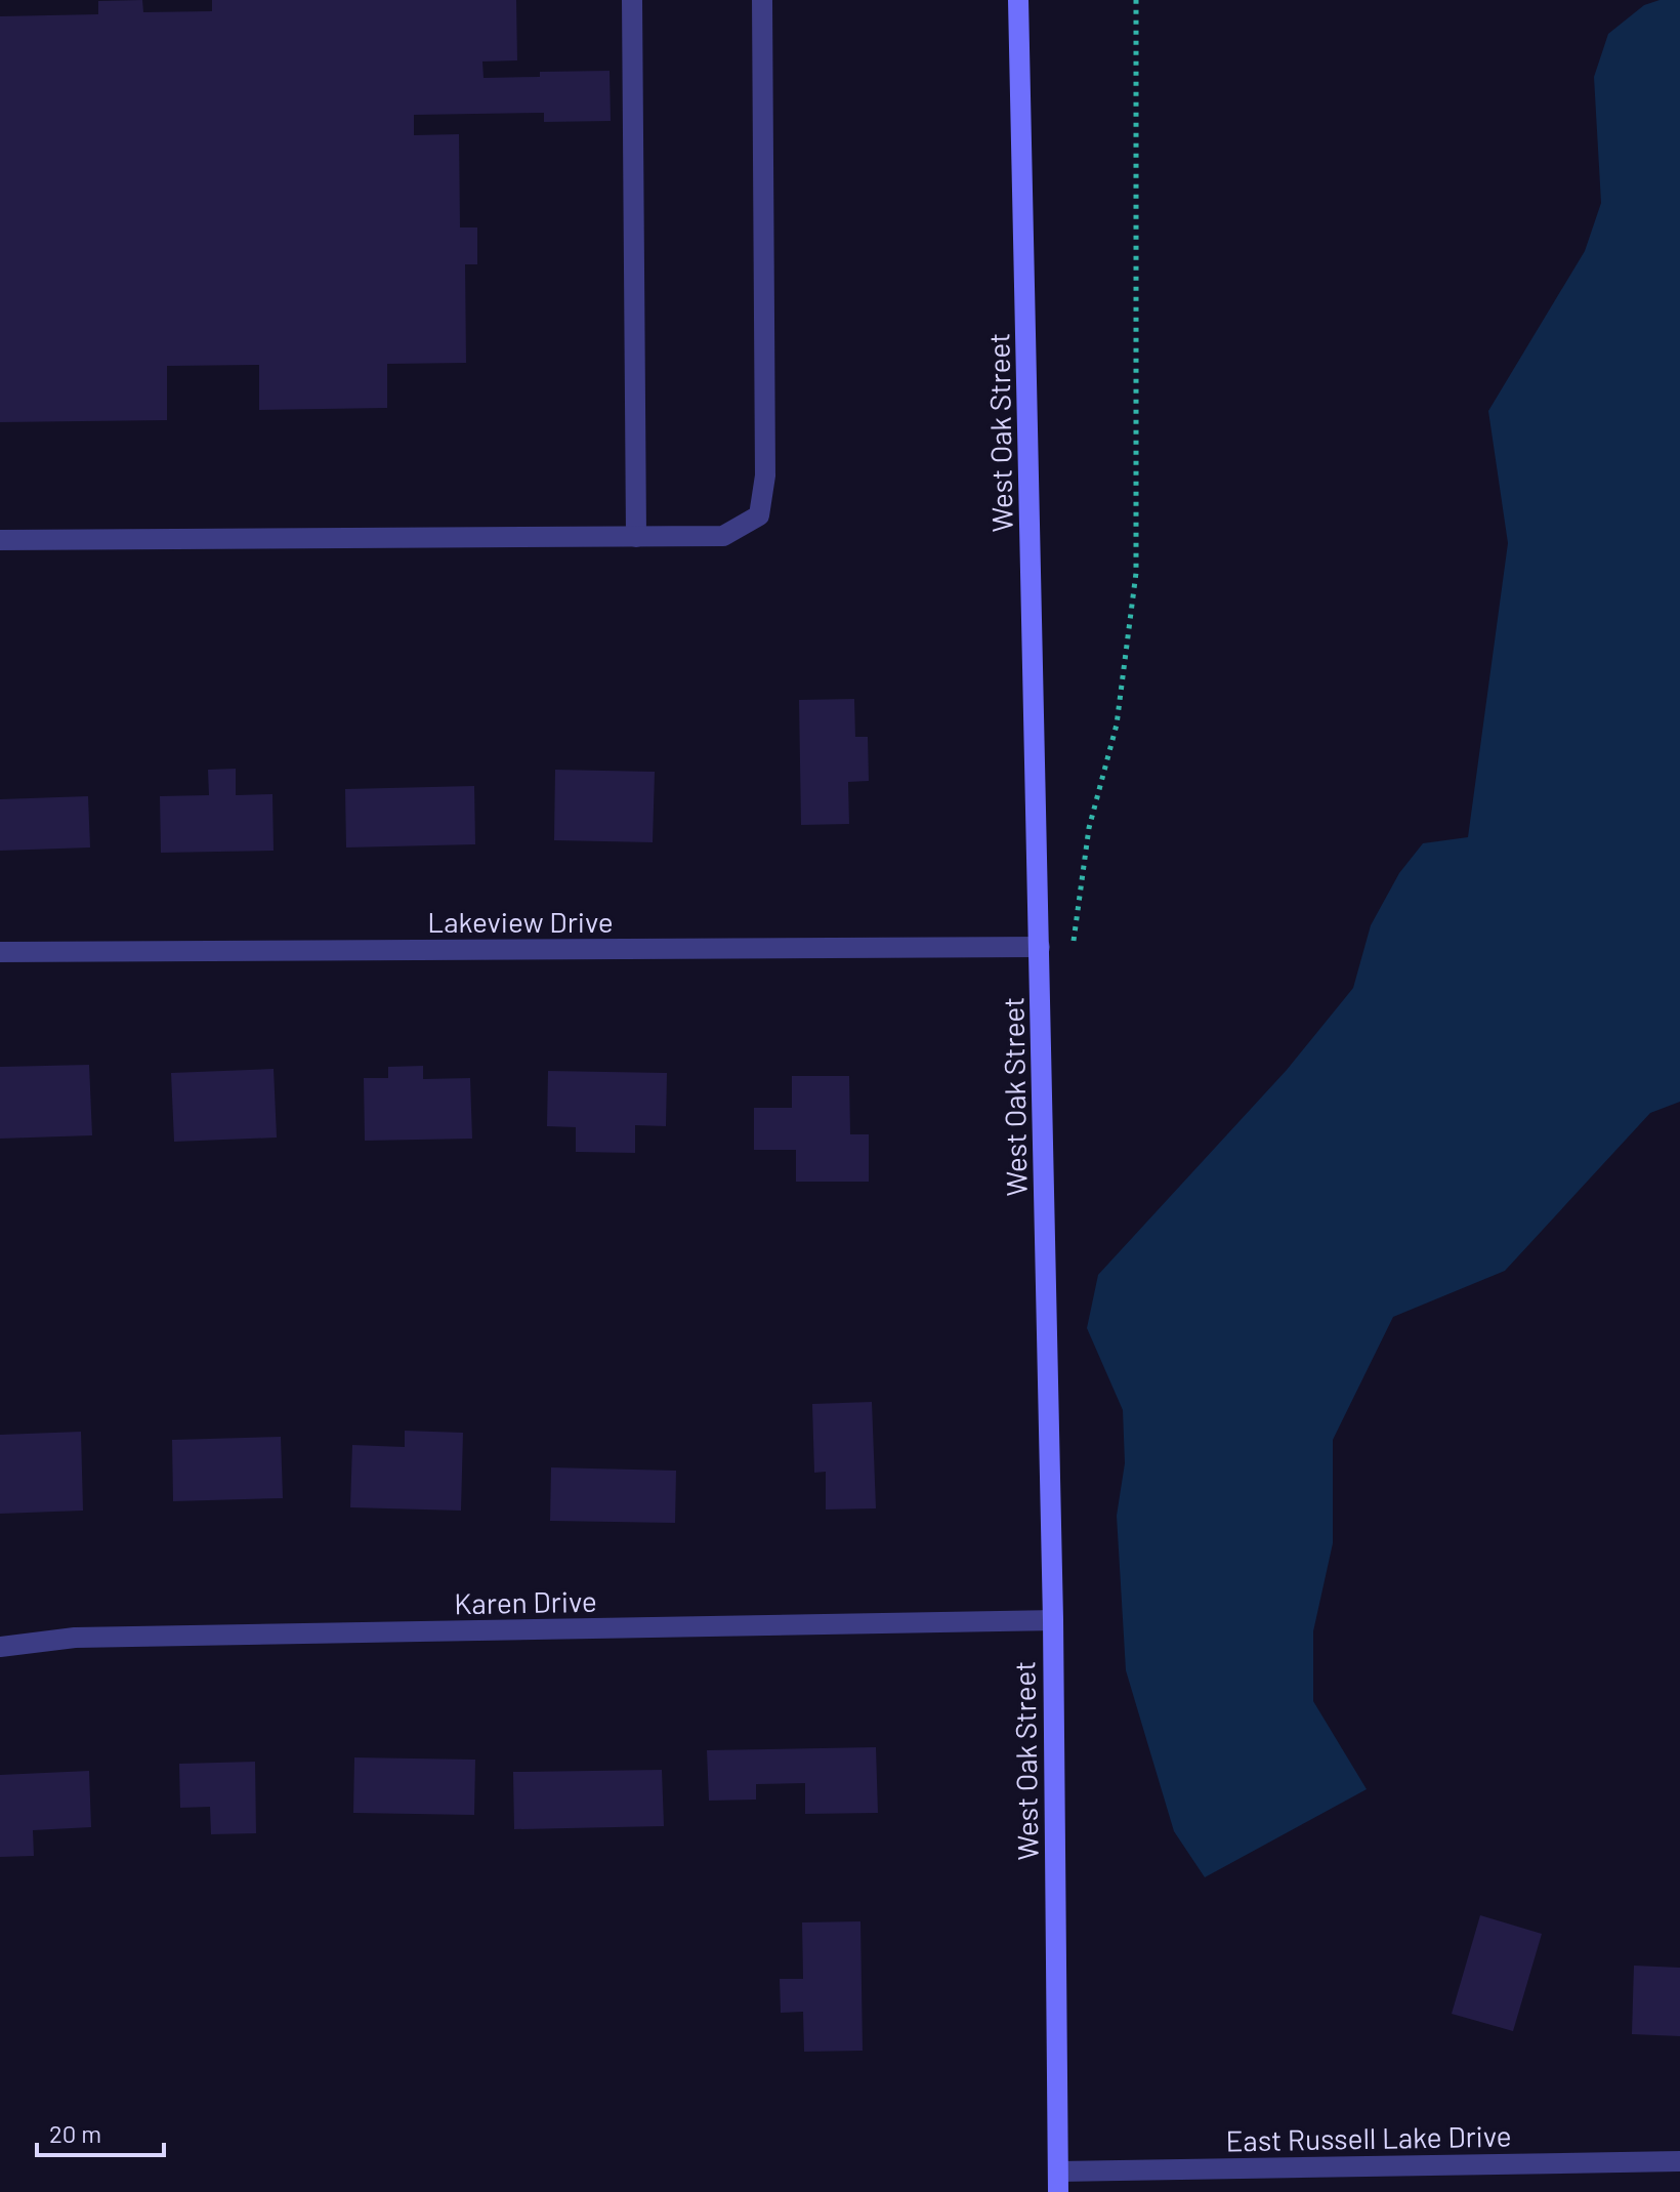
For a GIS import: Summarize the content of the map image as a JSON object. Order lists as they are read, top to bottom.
{
  "streets": {
    "main road": ["West Oak Street"],
    "street": ["Lakeview Drive", "Karen Drive", "East Russell Lake Drive"]
  },
  "crossings": [
    ["West Oak Street", "Lakeview Drive"],
    ["West Oak Street", "Karen Drive"],
    ["West Oak Street", "East Russell Lake Drive"]
  ],
  "scale_bar": "20 m"
}
